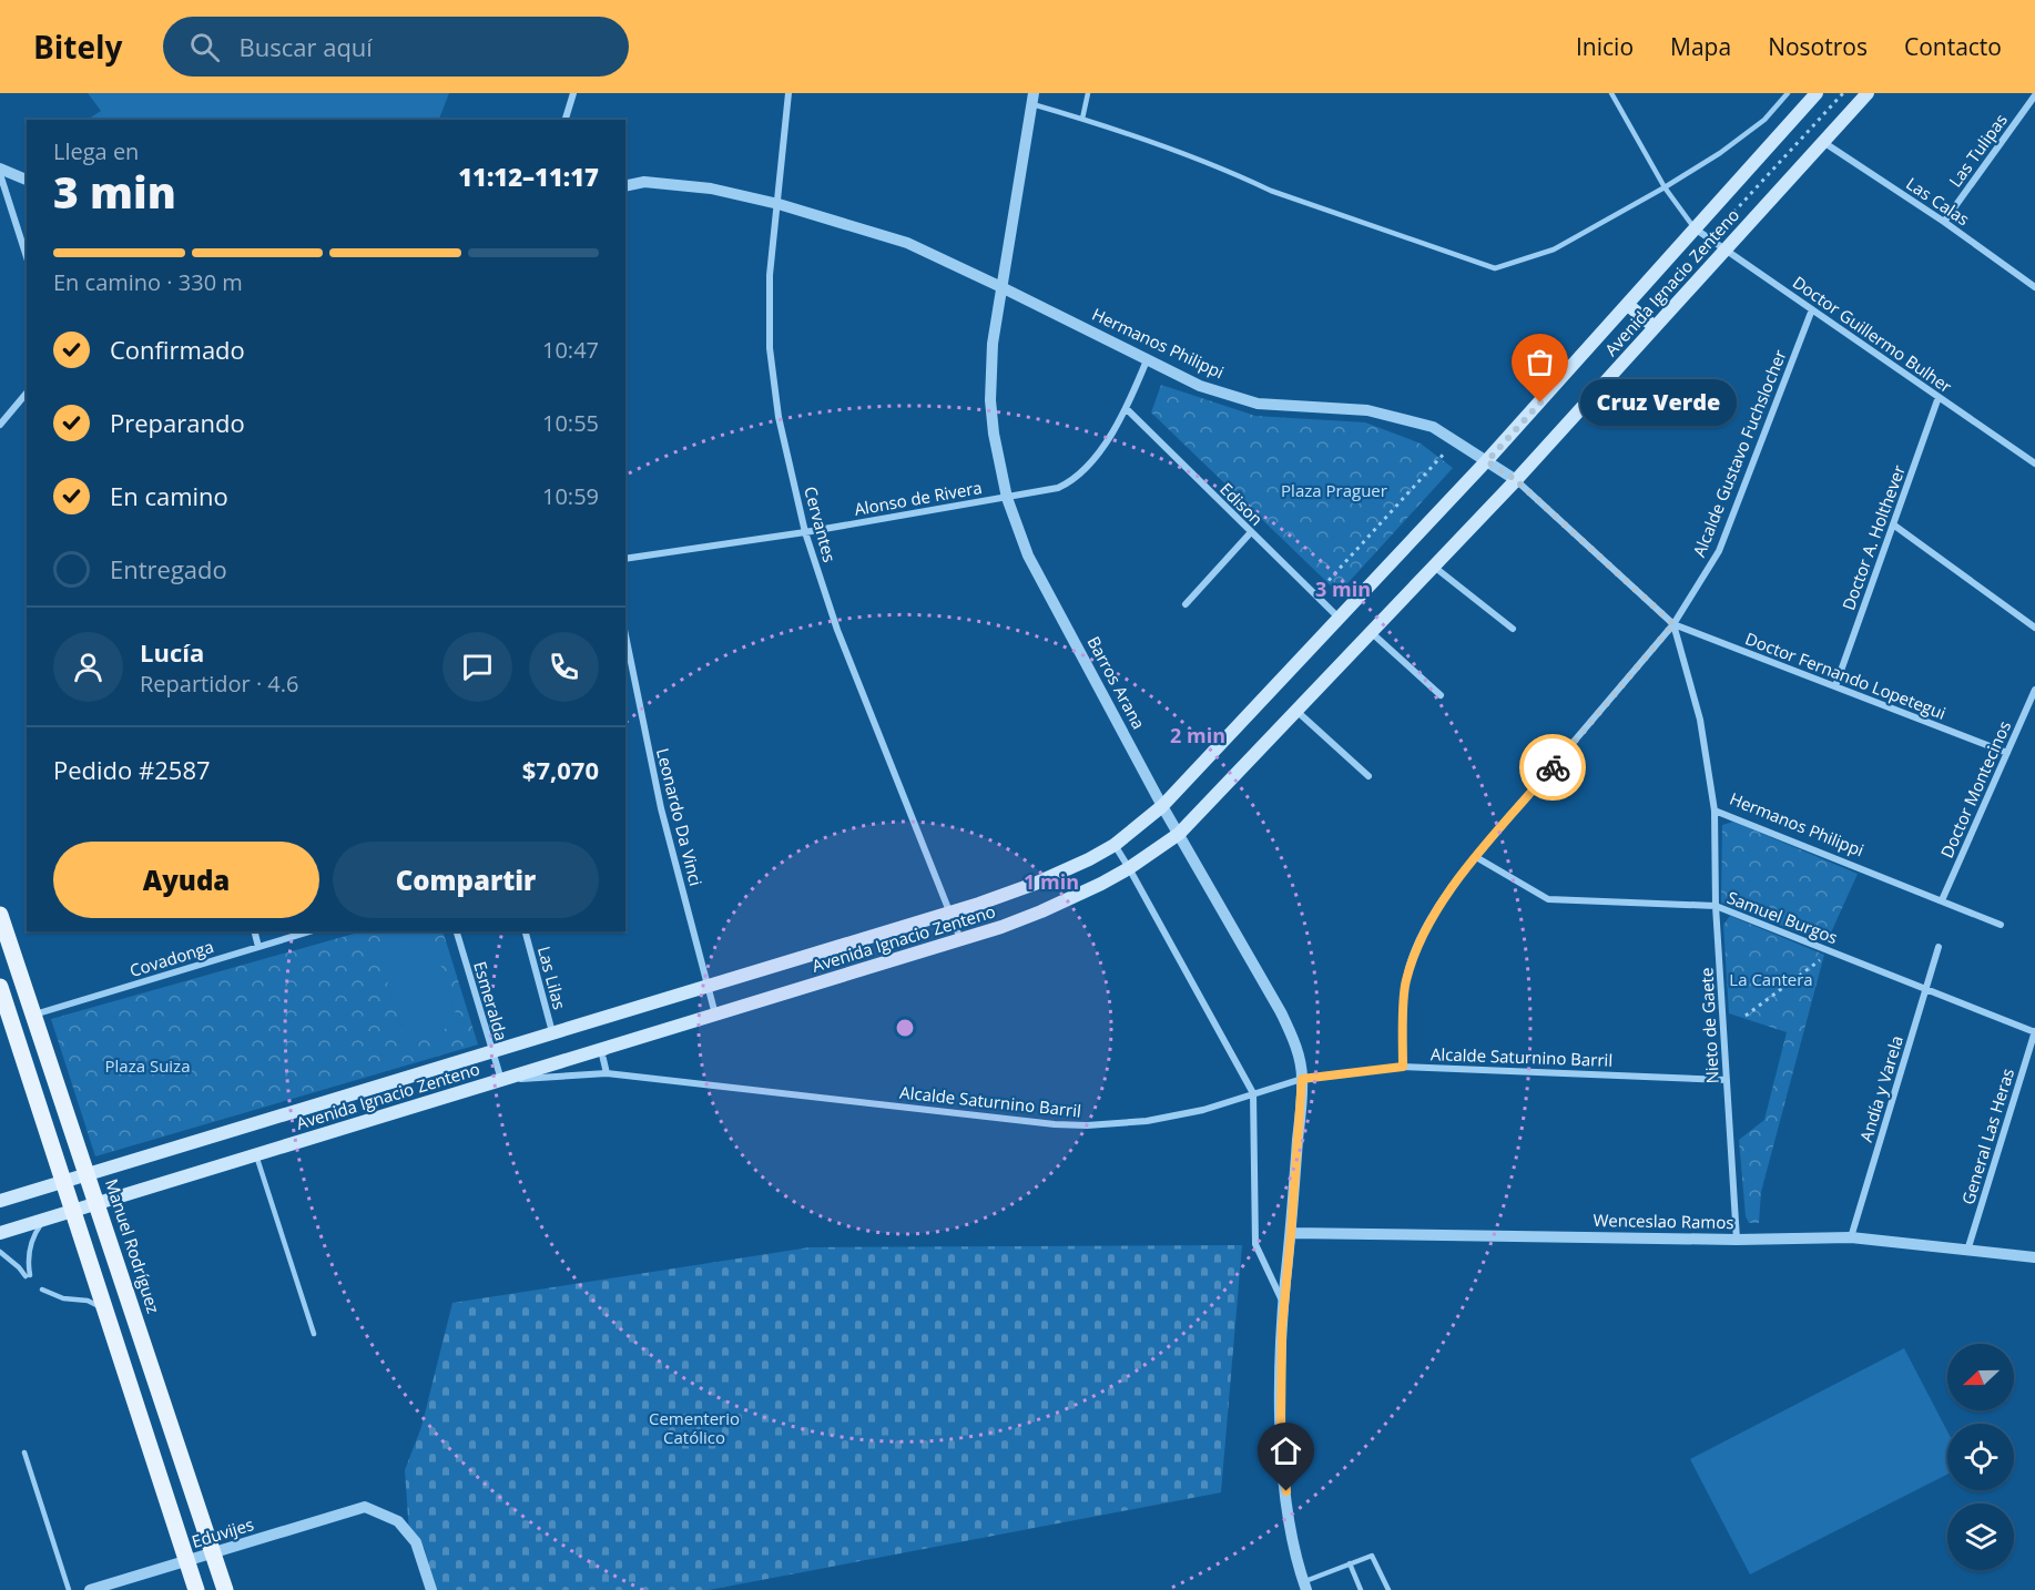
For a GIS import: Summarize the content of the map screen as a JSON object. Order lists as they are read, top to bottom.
{
  "streets": {
    "main road": ["Avenida Ignacio Zenteno", "Manuel Rodríguez"],
    "street": [
      "Las Tulipas",
      "Las Calas",
      "Doctor Guillermo Bulher",
      "Hermanos Philippi",
      "Alcalde Gustavo Fuchslocher",
      "Alonso de Rivera",
      "Edison",
      "Cervantes",
      "Doctor A. Holthever",
      "Doctor Fernando Lopetegui",
      "Barros Arana",
      "Doctor Montecinos",
      "Leonardo Da Vinci",
      "Samuel Burgos",
      "Covadonga",
      "Las Lilas",
      "Esmeralda",
      "Nieto de Gaete",
      "Alcalde Saturnino Barril",
      "Andía y Varela",
      "General Las Heras",
      "Wenceslao Ramos",
      "Eduvijes"
    ]
  },
  "crossings": [
    ["Las Tulipas", "Las Calas"],
    ["Las Calas", "Avenida Ignacio Zenteno"],
    ["Avenida Ignacio Zenteno", "Doctor Guillermo Bulher"],
    ["Avenida Ignacio Zenteno", "Hermanos Philippi"],
    ["Avenida Ignacio Zenteno", "Edison"],
    ["Avenida Ignacio Zenteno", "Cervantes"],
    ["Avenida Ignacio Zenteno", "Barros Arana"],
    ["Avenida Ignacio Zenteno", "Leonardo Da Vinci"],
    ["Avenida Ignacio Zenteno", "Las Lilas"],
    ["Avenida Ignacio Zenteno", "Esmeralda"],
    ["Avenida Ignacio Zenteno", "Alcalde Saturnino Barril"],
    ["Avenida Ignacio Zenteno", "Manuel Rodríguez"],
    ["Doctor Guillermo Bulher", "Alcalde Gustavo Fuchslocher"],
    ["Doctor Guillermo Bulher", "Doctor A. Holthever"],
    ["Hermanos Philippi", "Alcalde Gustavo Fuchslocher"],
    ["Hermanos Philippi", "Alonso de Rivera"],
    ["Hermanos Philippi", "Cervantes"],
    ["Hermanos Philippi", "Doctor Fernando Lopetegui"],
    ["Hermanos Philippi", "Barros Arana"],
    ["Hermanos Philippi", "Doctor Montecinos"],
    ["Hermanos Philippi", "Nieto de Gaete"],
    ["Alcalde Gustavo Fuchslocher", "Doctor Fernando Lopetegui"],
    ["Alcalde Gustavo Fuchslocher", "Samuel Burgos"],
    ["Alcalde Gustavo Fuchslocher", "Alcalde Saturnino Barril"],
    ["Alonso de Rivera", "Edison"],
    ["Alonso de Rivera", "Cervantes"],
    ["Alonso de Rivera", "Barros Arana"],
    ["Doctor A. Holthever", "Doctor Fernando Lopetegui"],
    ["Doctor Fernando Lopetegui", "Doctor Montecinos"],
    ["Barros Arana", "Alcalde Saturnino Barril"],
    ["Barros Arana", "Wenceslao Ramos"],
    ["Samuel Burgos", "Nieto de Gaete"],
    ["Samuel Burgos", "Andía y Varela"],
    ["Samuel Burgos", "General Las Heras"],
    ["Covadonga", "Manuel Rodríguez"],
    ["Esmeralda", "Alcalde Saturnino Barril"],
    ["Nieto de Gaete", "Alcalde Saturnino Barril"],
    ["Nieto de Gaete", "Wenceslao Ramos"],
    ["Andía y Varela", "Wenceslao Ramos"],
    ["General Las Heras", "Wenceslao Ramos"],
    ["Manuel Rodríguez", "Eduvijes"]
  ],
  "parks": [
    "Plaza Praguer",
    "La Cantera",
    "Plaza Suiza",
    "Cementerio Católico"
  ],
  "places": ["Cruz Verde"],
  "north": "left",
  "page": {
    "header": "Bitely",
    "search": "Buscar aquí",
    "nav": [
      "Inicio",
      "Mapa",
      "Nosotros",
      "Contacto"
    ],
    "heading": ["3 min", "Llega en", "11:12–11:17"],
    "panel": [
      "Lucía",
      "Repartidor · 4.6",
      "Pedido #2587",
      "$7,070"
    ],
    "bar": "En camino · 330 m",
    "list": [
      ["Confirmado", "10:47"],
      ["Preparando", "10:55"],
      ["En camino", "10:59"],
      "Entregado"
    ],
    "bubble": "Cruz Verde",
    "buttons": ["Ayuda", "Compartir"]
  },
  "rings": ["3 min", "2 min", "1 min"]
}
